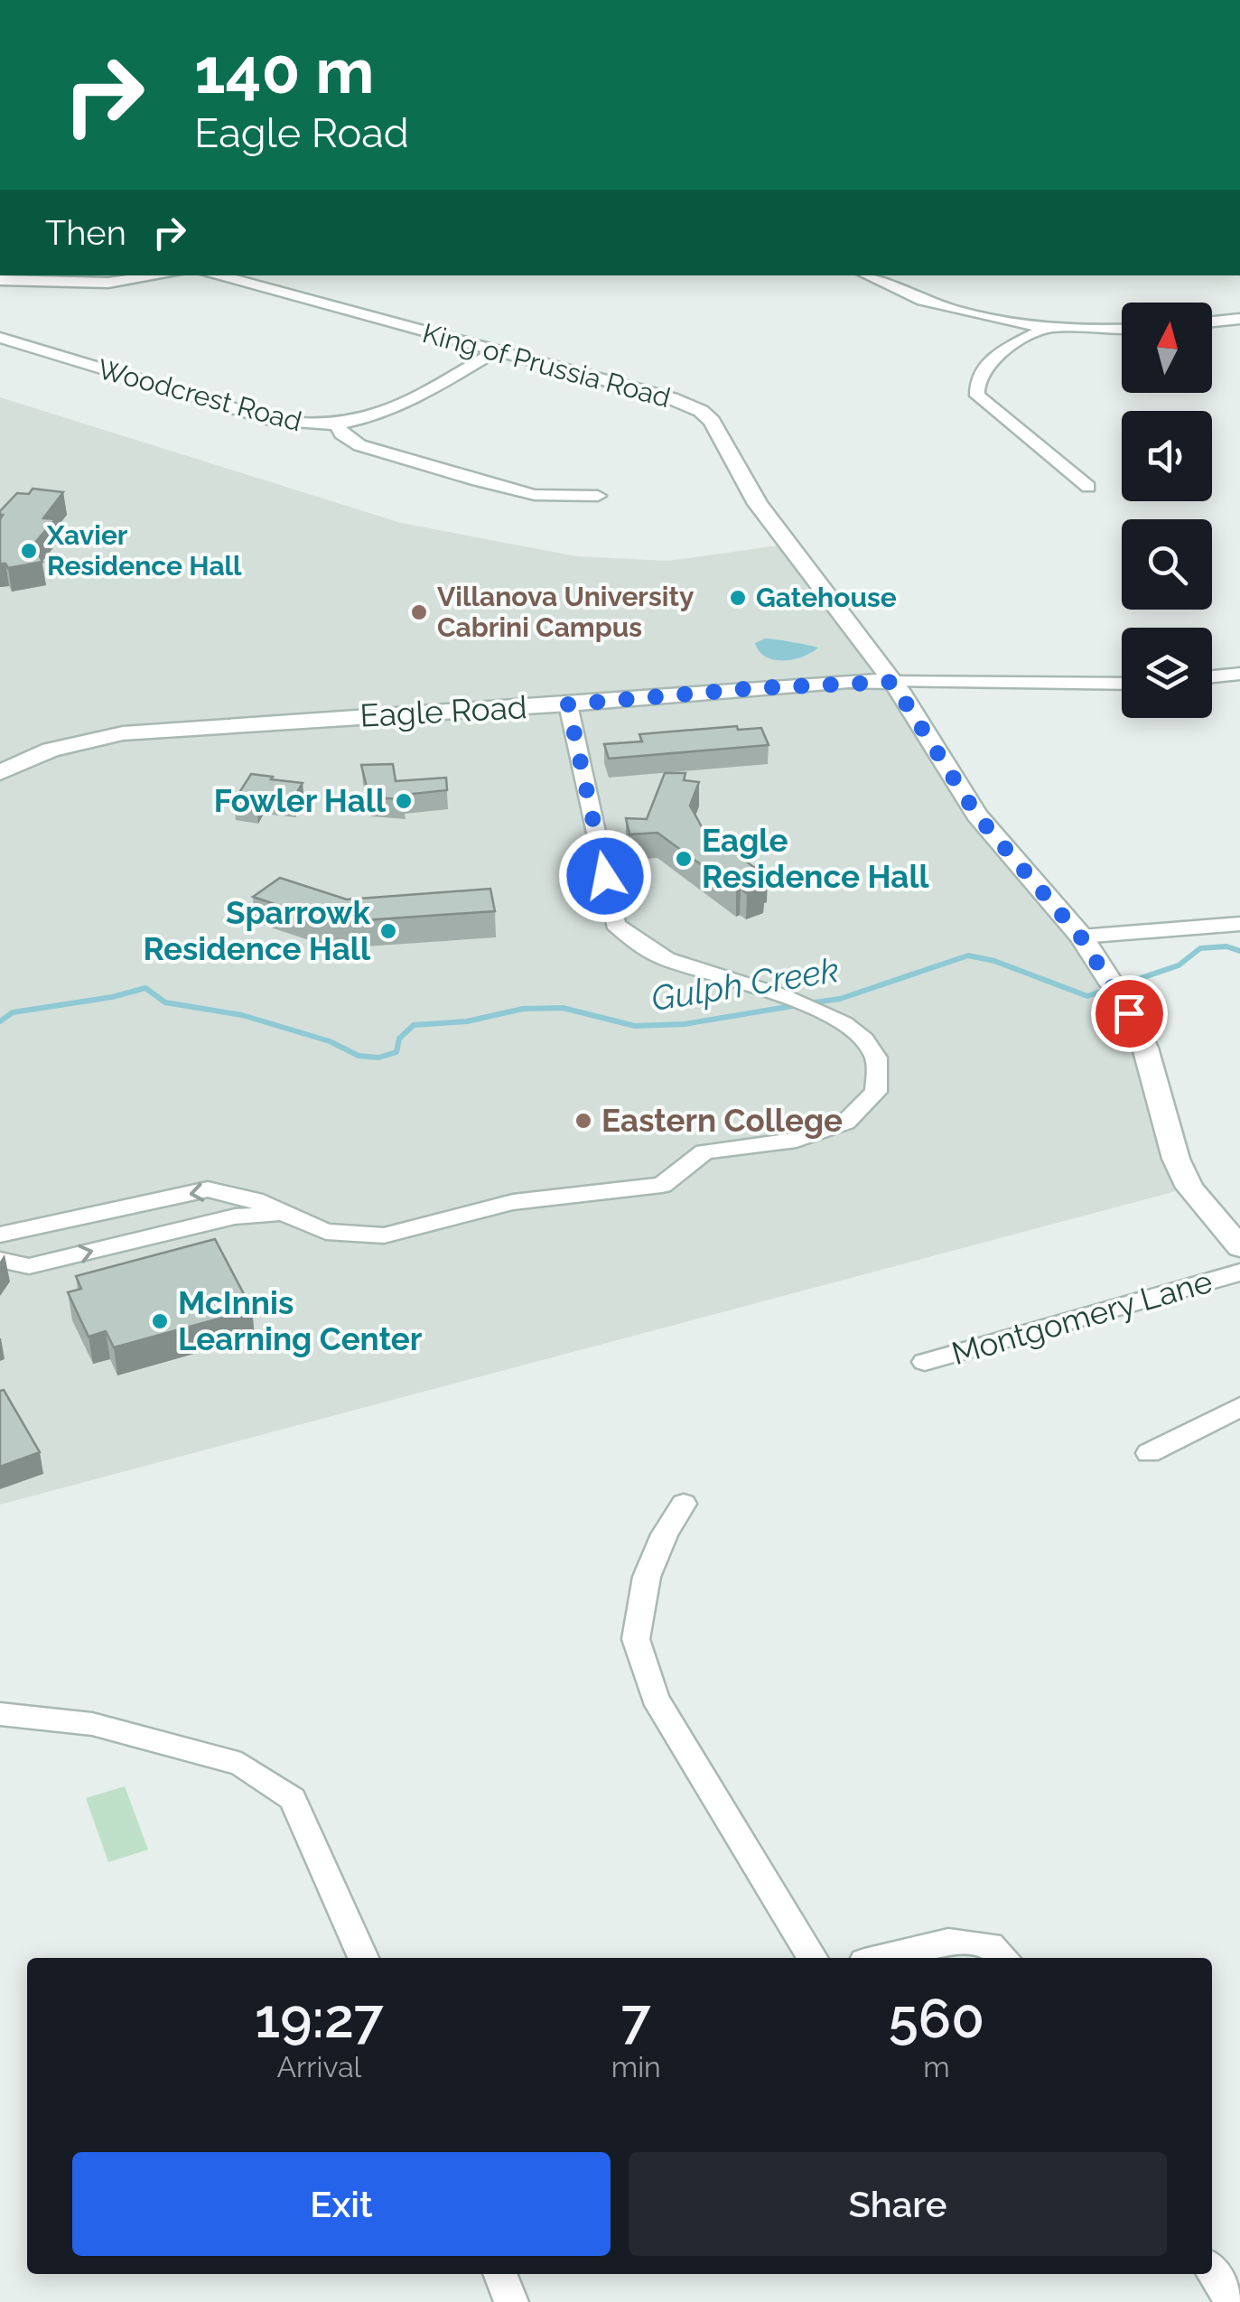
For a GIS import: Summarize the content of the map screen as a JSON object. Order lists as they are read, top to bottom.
{
  "streets": {
    "street": [
      "King of Prussia Road",
      "Woodcrest Road",
      "Eagle Road",
      "Montgomery Lane"
    ]
  },
  "crossings": [
    ["King of Prussia Road", "Woodcrest Road"],
    ["King of Prussia Road", "Eagle Road"]
  ],
  "water": ["Gulph Creek"],
  "places": [
    "Xavier Residence Hall",
    "Gatehouse",
    "Villanova University Cabrini Campus",
    "Fowler Hall",
    "Eagle Residence Hall",
    "Sparrowk Residence Hall",
    "Eastern College",
    "McInnis Learning Center"
  ],
  "north": "top",
  "page": {
    "turn": ["140 m", "Eagle Road"],
    "then": "Then",
    "eta": [
      "19:27",
      "Arrival",
      "7",
      "min",
      "560",
      "m"
    ],
    "buttons": ["Exit", "Share"]
  }
}
